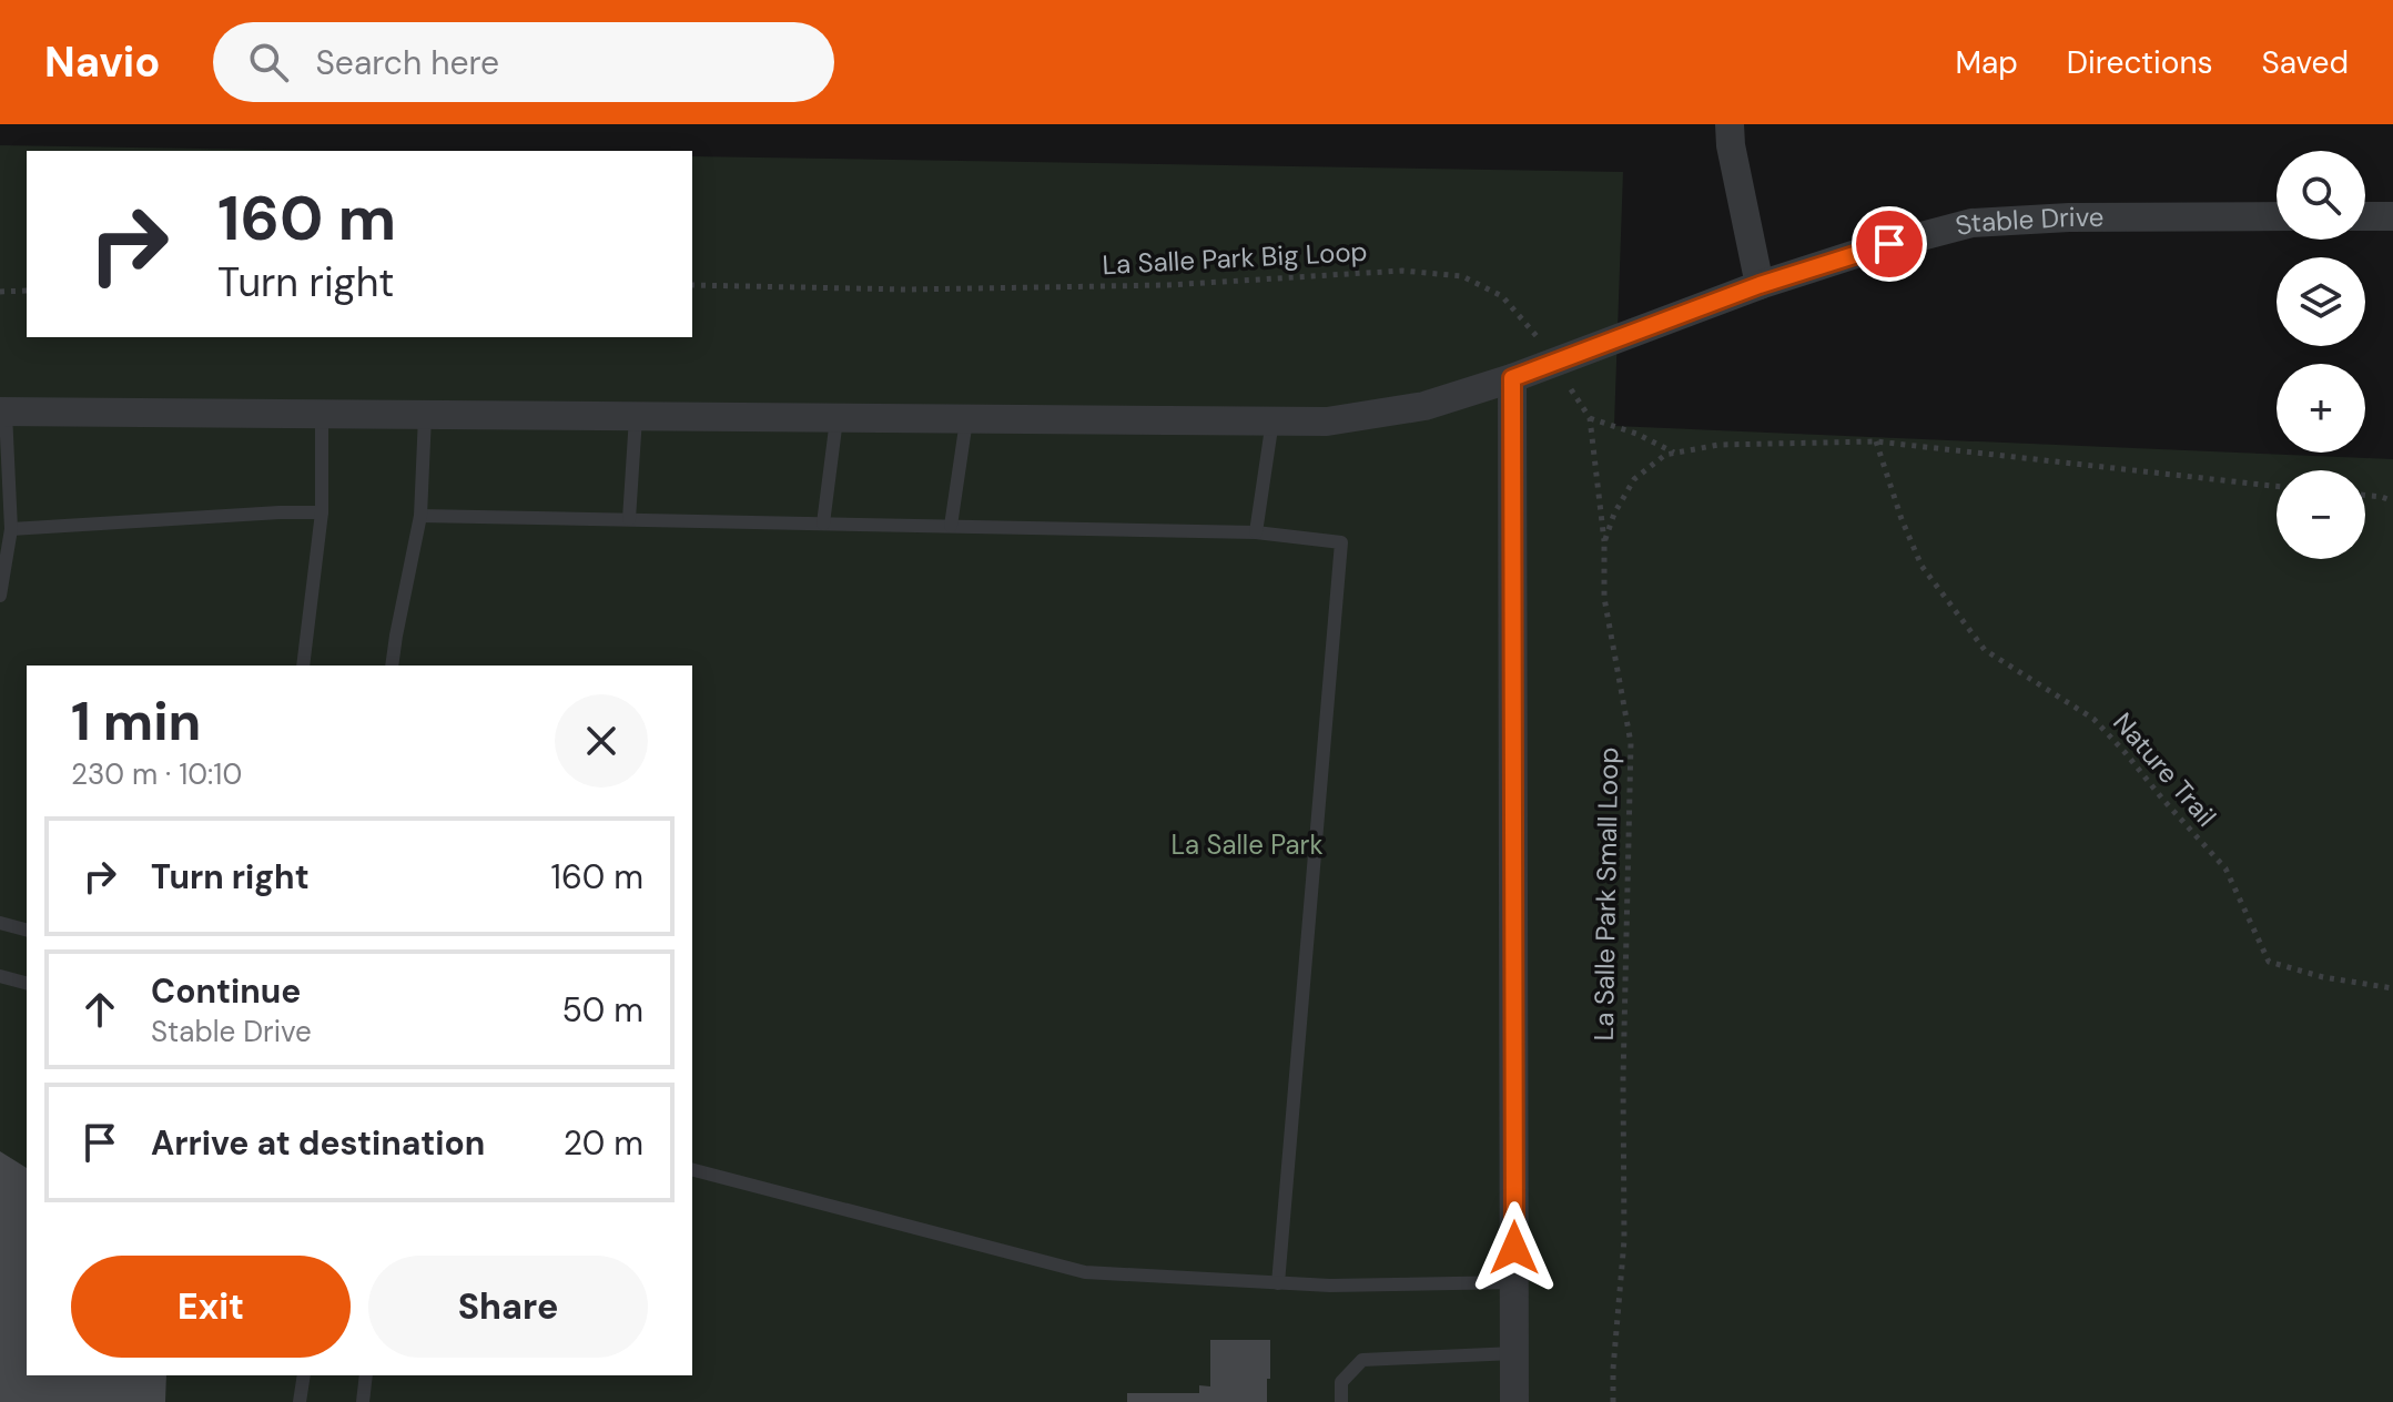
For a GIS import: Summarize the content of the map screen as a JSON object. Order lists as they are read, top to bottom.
{
  "streets": {
    "street": ["Stable Drive"],
    "path": ["La Salle Park Big Loop", "Nature Trail", "La Salle Park Small Loop"]
  },
  "crossings": [
    ["Stable Drive", "La Salle Park Big Loop"],
    ["La Salle Park Big Loop", "La Salle Park Small Loop"],
    ["Nature Trail", "La Salle Park Small Loop"]
  ],
  "parks": ["La Salle Park"],
  "page": {
    "header": "Navio",
    "search": "Search here",
    "nav": ["Map", "Directions", "Saved"],
    "map_buttons": ["+", "−"],
    "turn": ["160 m", "Turn right"],
    "heading": ["1 min", "230 m · 10:10"],
    "list": [
      {
        "name": "Turn right",
        "value": "160 m"
      },
      {
        "name": "Continue",
        "note": "Stable Drive",
        "value": "50 m"
      },
      {
        "name": "Arrive at destination",
        "value": "20 m"
      }
    ],
    "buttons": ["Exit", "Share"]
  }
}
